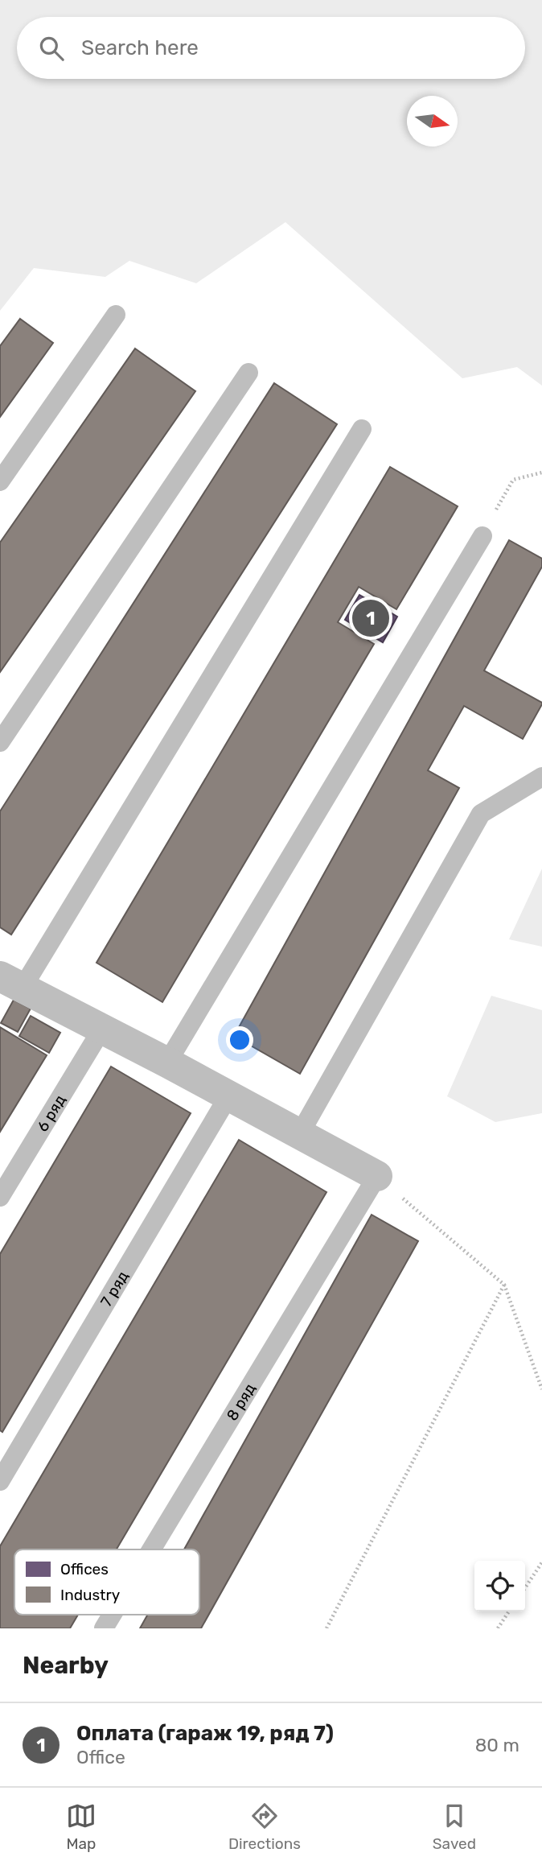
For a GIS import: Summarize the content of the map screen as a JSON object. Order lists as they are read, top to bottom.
{
  "streets": {
    "lane": ["6 ряд", "7 ряд", "8 ряд"]
  },
  "legend": ["Offices", "Industry"],
  "north": "right",
  "page": {
    "search": "Search here",
    "pins": "1",
    "heading": "Nearby",
    "list": [
      {
        "mark": "1",
        "name": "Оплата (гараж 19, ряд 7)",
        "note": "Office",
        "value": "80 m"
      }
    ],
    "nav": ["Map", "Directions", "Saved"]
  }
}
